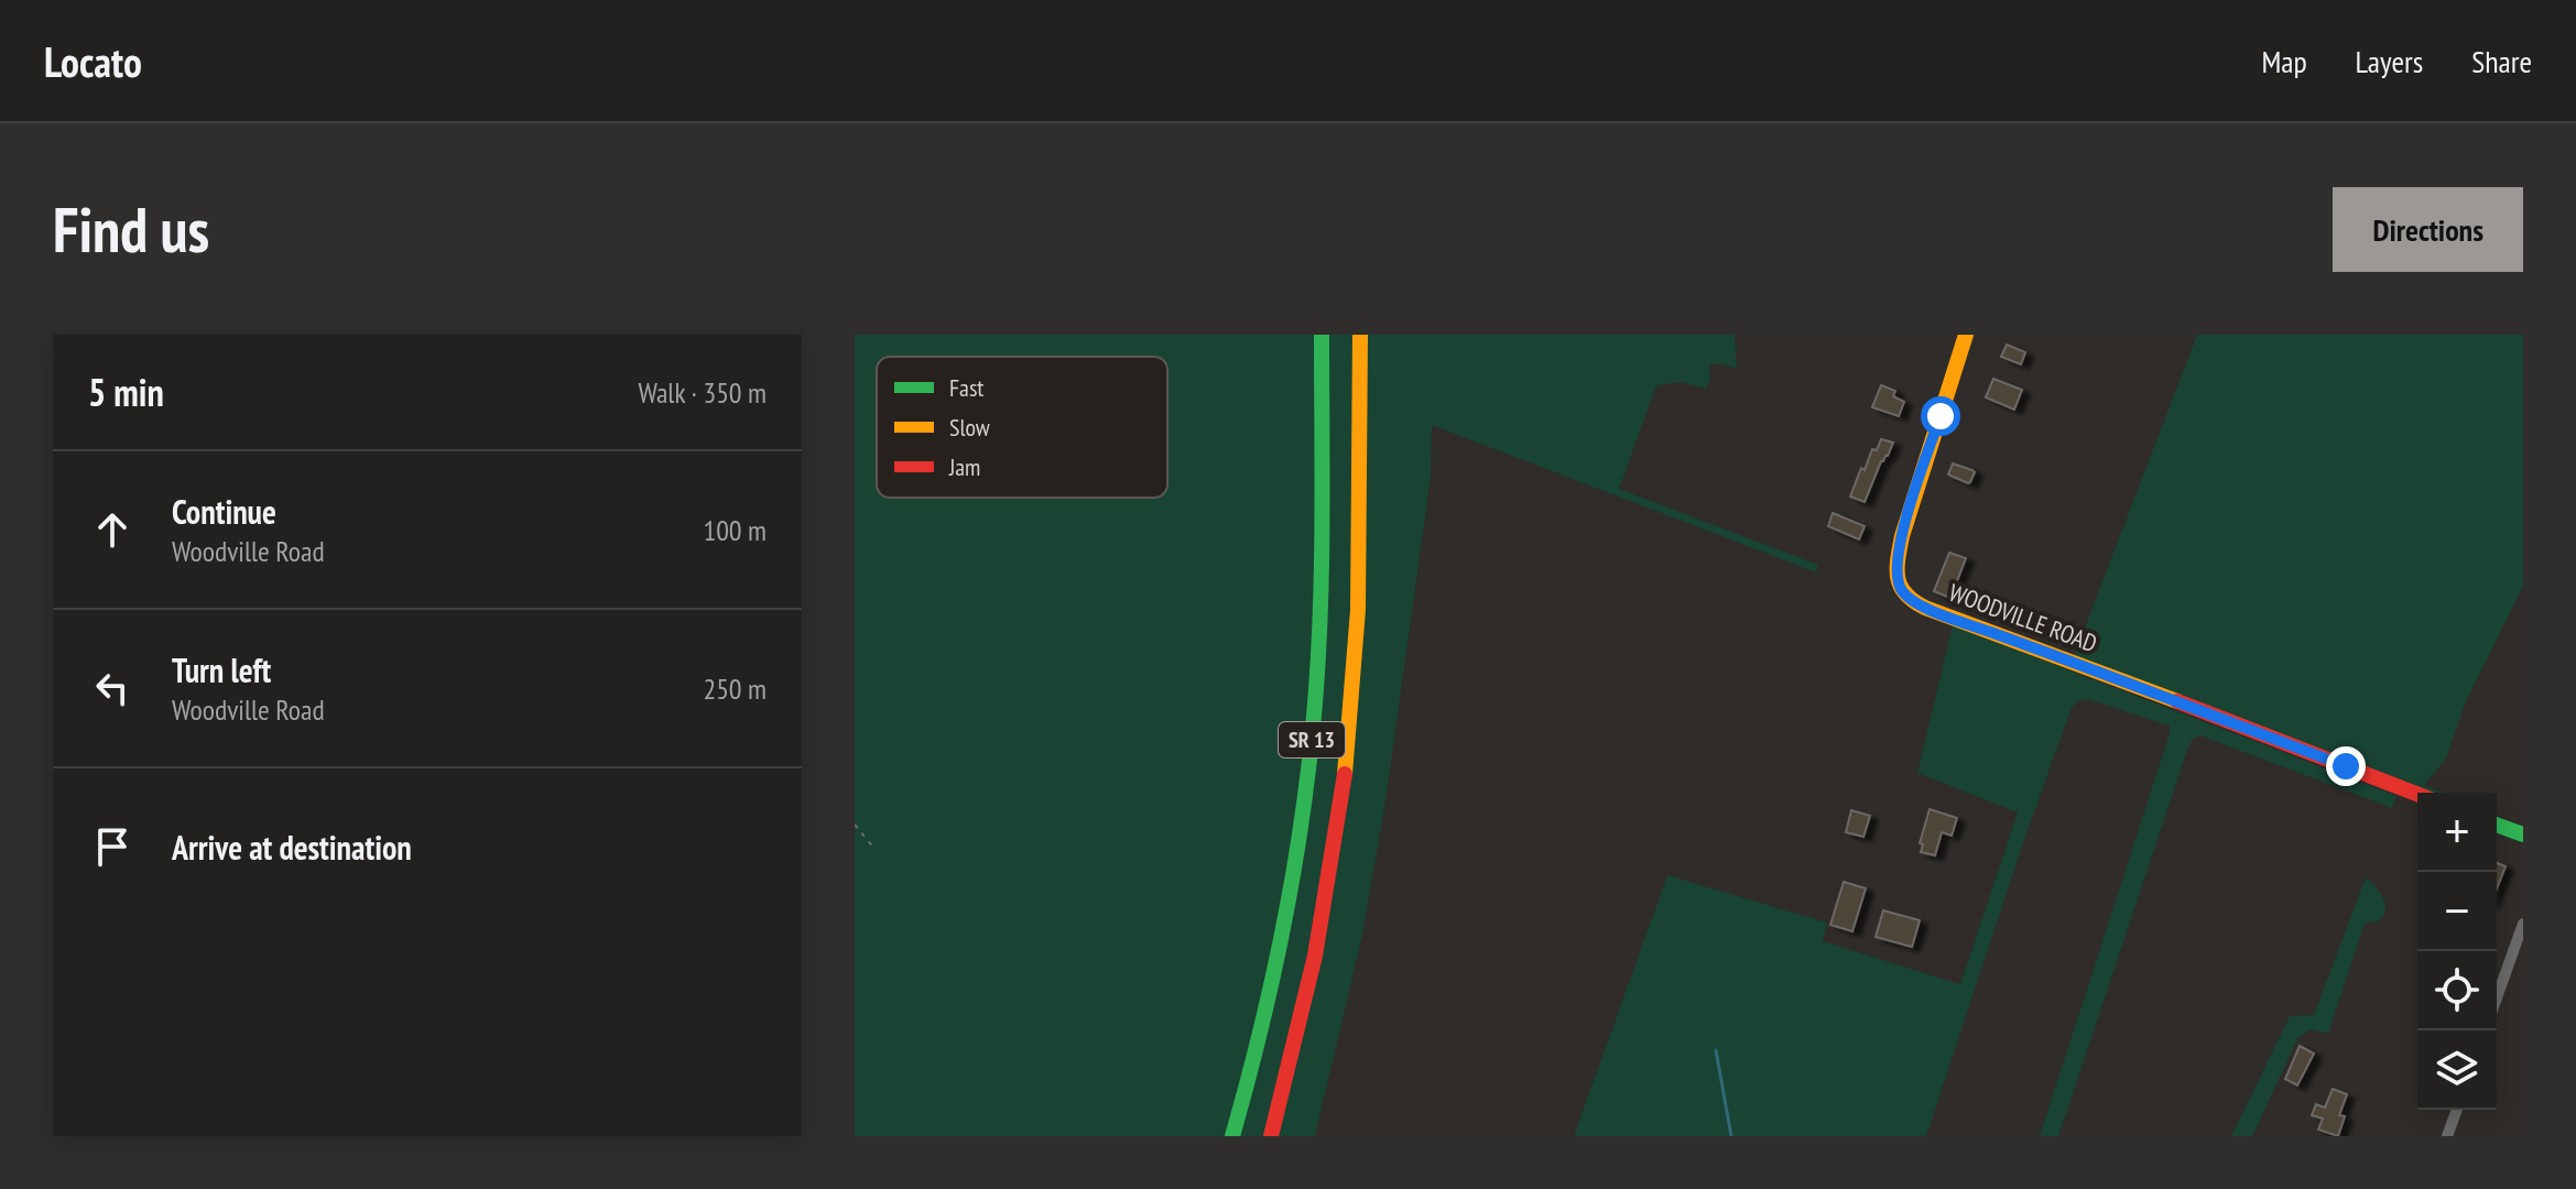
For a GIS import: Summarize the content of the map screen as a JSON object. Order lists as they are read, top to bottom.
{
  "streets": {
    "main road": ["WOODVILLE ROAD", "SR 13"]
  },
  "legend": ["Fast", "Slow", "Jam"],
  "page": {
    "header": "Locato",
    "nav": ["Map", "Layers", "Share"],
    "buttons": "Directions",
    "title": "Find us",
    "heading": ["5 min", "Walk · 350 m"],
    "list": [
      ["Continue", "Woodville Road", "100 m"],
      ["Turn left", "Woodville Road", "250 m"],
      "Arrive at destination"
    ],
    "map_buttons": ["+", "−"]
  }
}
